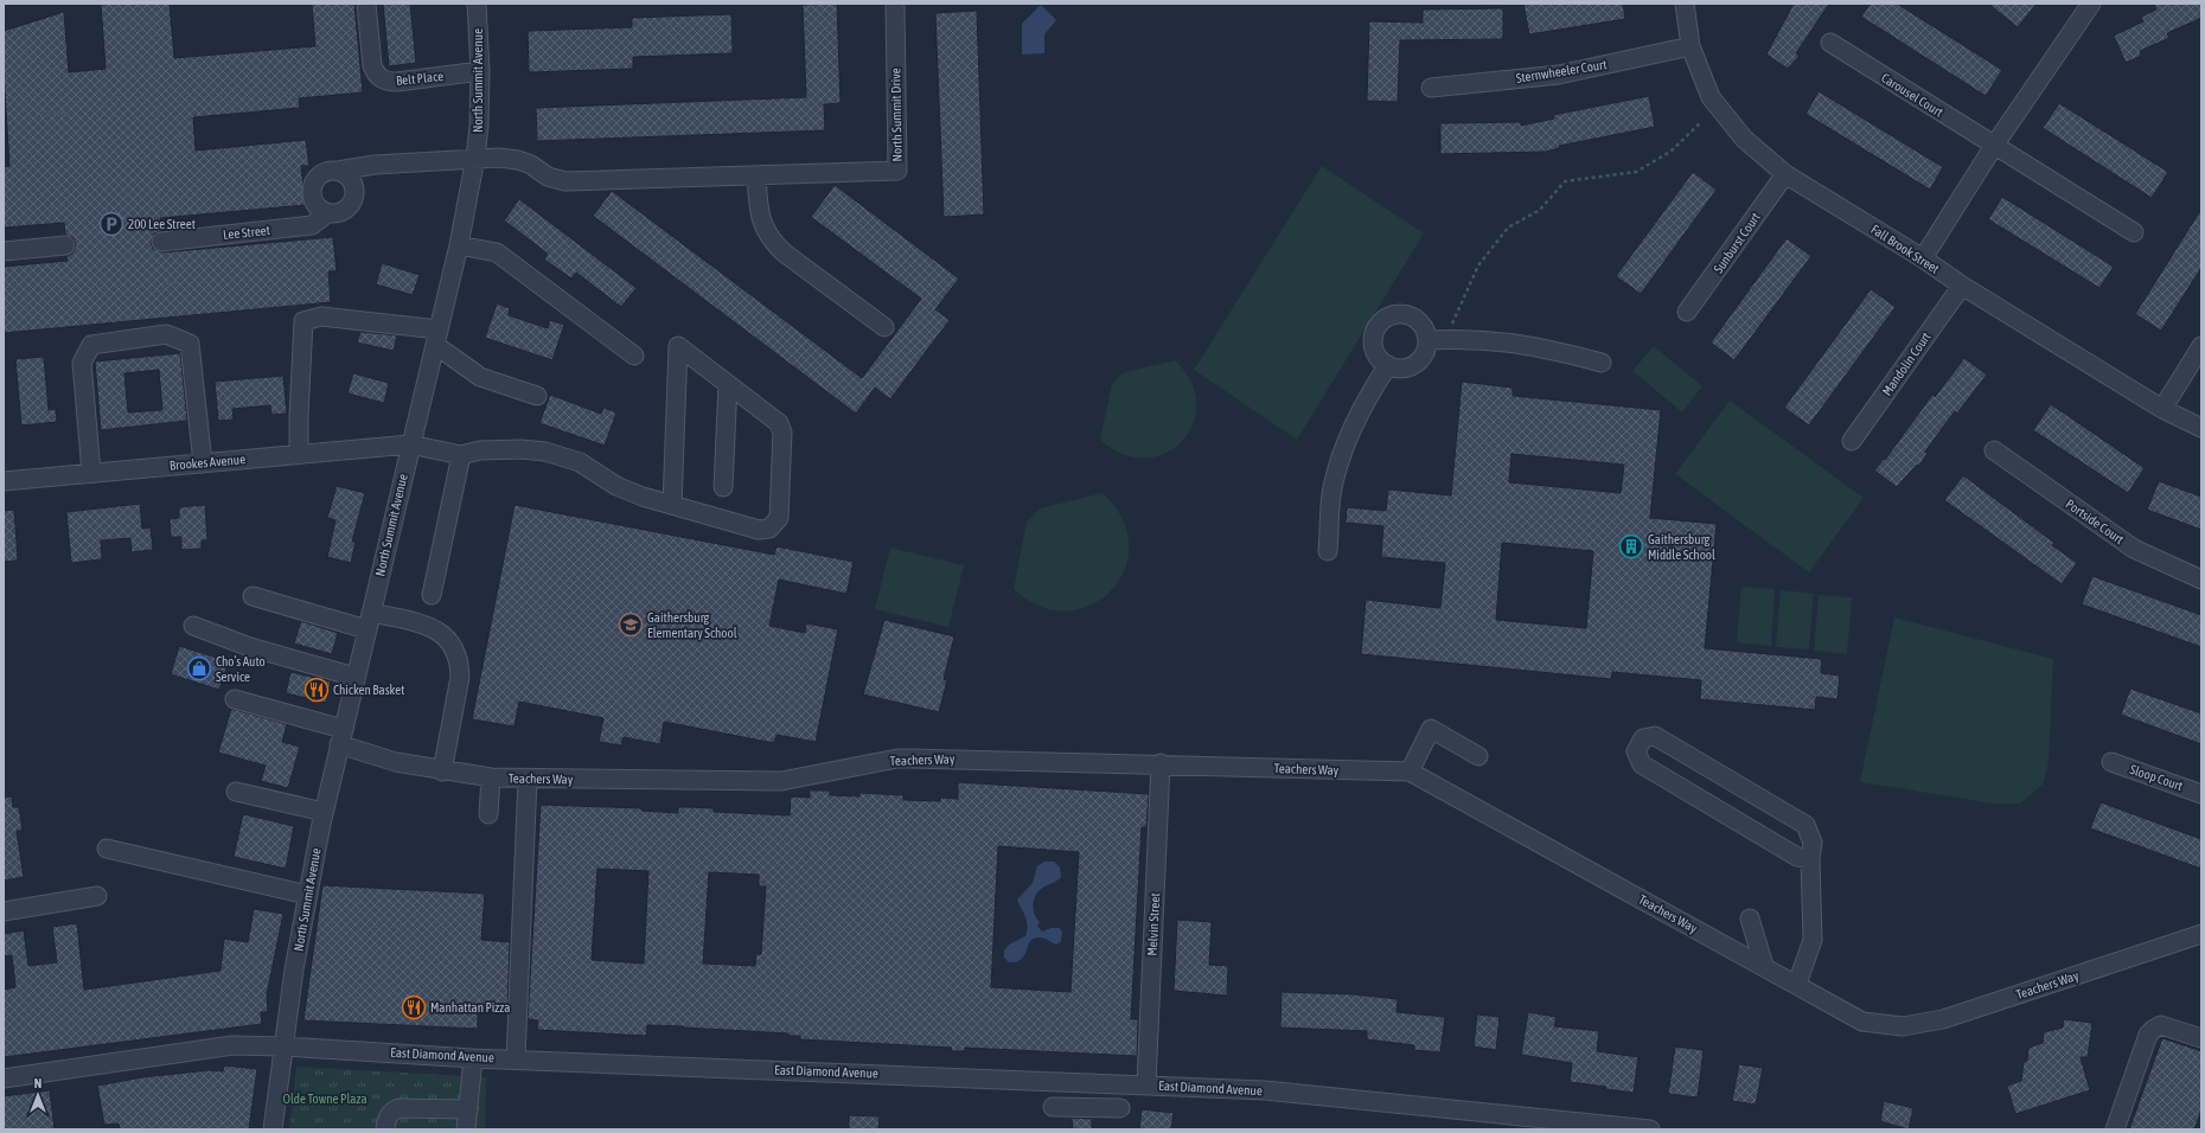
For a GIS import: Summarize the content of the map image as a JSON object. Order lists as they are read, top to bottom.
{
  "streets": {
    "street": [
      "Sternwheeler Court",
      "Belt Place",
      "North Summit Avenue",
      "Carousel Court",
      "North Summit Drive",
      "Lee Street",
      "Sunburst Court",
      "Fall Brook Street",
      "Mandolin Court",
      "Brookes Avenue",
      "Portside Court",
      "Teachers Way",
      "Sloop Court",
      "Melvin Street",
      "East Diamond Avenue"
    ]
  },
  "crossings": [
    ["Sternwheeler Court", "Fall Brook Street"],
    ["Belt Place", "North Summit Avenue"],
    ["North Summit Avenue", "North Summit Drive"],
    ["North Summit Avenue", "Brookes Avenue"],
    ["North Summit Avenue", "Teachers Way"],
    ["North Summit Avenue", "East Diamond Avenue"],
    ["Sunburst Court", "Fall Brook Street"],
    ["Fall Brook Street", "Mandolin Court"],
    ["Teachers Way", "Melvin Street"],
    ["Melvin Street", "East Diamond Avenue"]
  ],
  "parks": ["Olde Towne Plaza"],
  "places": {
    "parking": ["200 Lee Street"],
    "building": ["Gaithersburg Middle School"],
    "school or university": ["Gaithersburg Elementary School"],
    "shop": ["Cho’s Auto Service"],
    "restaurant": ["Chicken Basket", "Manhattan Pizza"]
  },
  "north": "top"
}
